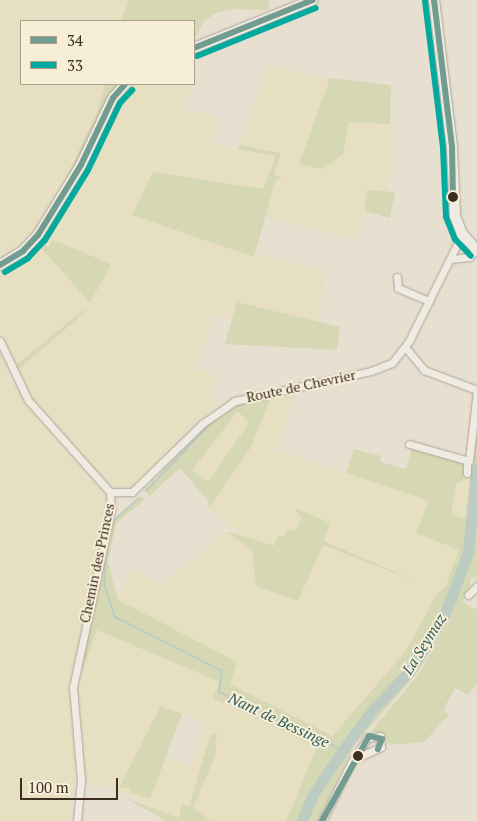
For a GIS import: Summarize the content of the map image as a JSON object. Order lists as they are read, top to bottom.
{
  "streets": {
    "street": ["Route de Chevrier", "Chemin des Princes"]
  },
  "crossings": [
    ["Route de Chevrier", "Chemin des Princes"]
  ],
  "water": ["La Seymaz", "Nant de Bessinge"],
  "lines": ["transit line 34", "transit line 33"],
  "legend": ["34", "33"],
  "scale_bar": "100 m"
}
